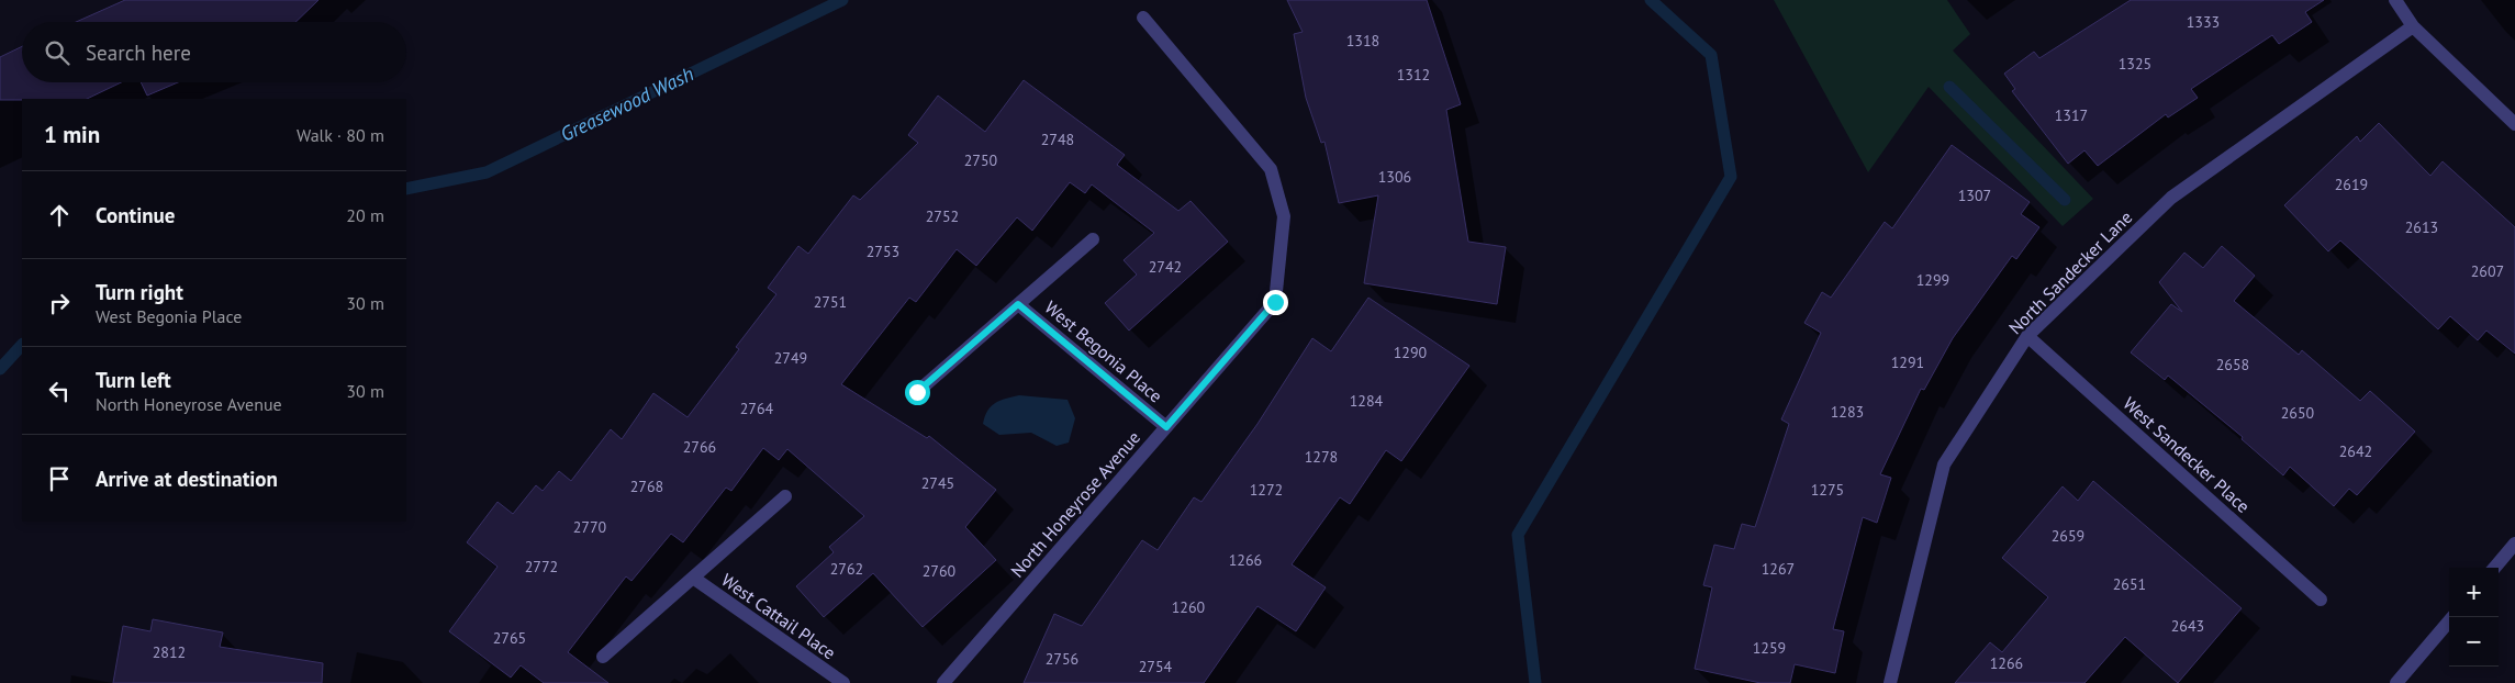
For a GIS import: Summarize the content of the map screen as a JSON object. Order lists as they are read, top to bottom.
{
  "streets": {
    "street": [
      "North Sandecker Lane",
      "West Begonia Place",
      "West Sandecker Place",
      "North Honeyrose Avenue",
      "West Cattail Place"
    ]
  },
  "crossings": [
    ["North Sandecker Lane", "West Sandecker Place"],
    ["West Begonia Place", "North Honeyrose Avenue"]
  ],
  "water": ["Greasewood Wash"],
  "house_numbers": [
    "1333",
    "1318",
    "1325",
    "1312",
    "1317",
    "2748",
    "2750",
    "1306",
    "2619",
    "1307",
    "2752",
    "2613",
    "2753",
    "2742",
    "2607",
    "1299",
    "2751",
    "1290",
    "2749",
    "1291",
    "2658",
    "1284",
    "2764",
    "1283",
    "2650",
    "2766",
    "2642",
    "1278",
    "2745",
    "2768",
    "1272",
    "1275",
    "2770",
    "2659",
    "1266",
    "2772",
    "2762",
    "1267",
    "2760",
    "2651",
    "1260",
    "2643",
    "2765",
    "1259",
    "2812",
    "2756",
    "1266",
    "2754"
  ],
  "page": {
    "search": "Search here",
    "heading": ["1 min", "Walk · 80 m"],
    "list": [
      ["Continue", "20 m"],
      ["Turn right", "West Begonia Place", "30 m"],
      ["Turn left", "North Honeyrose Avenue", "30 m"],
      "Arrive at destination"
    ],
    "map_buttons": ["+", "−"]
  }
}
